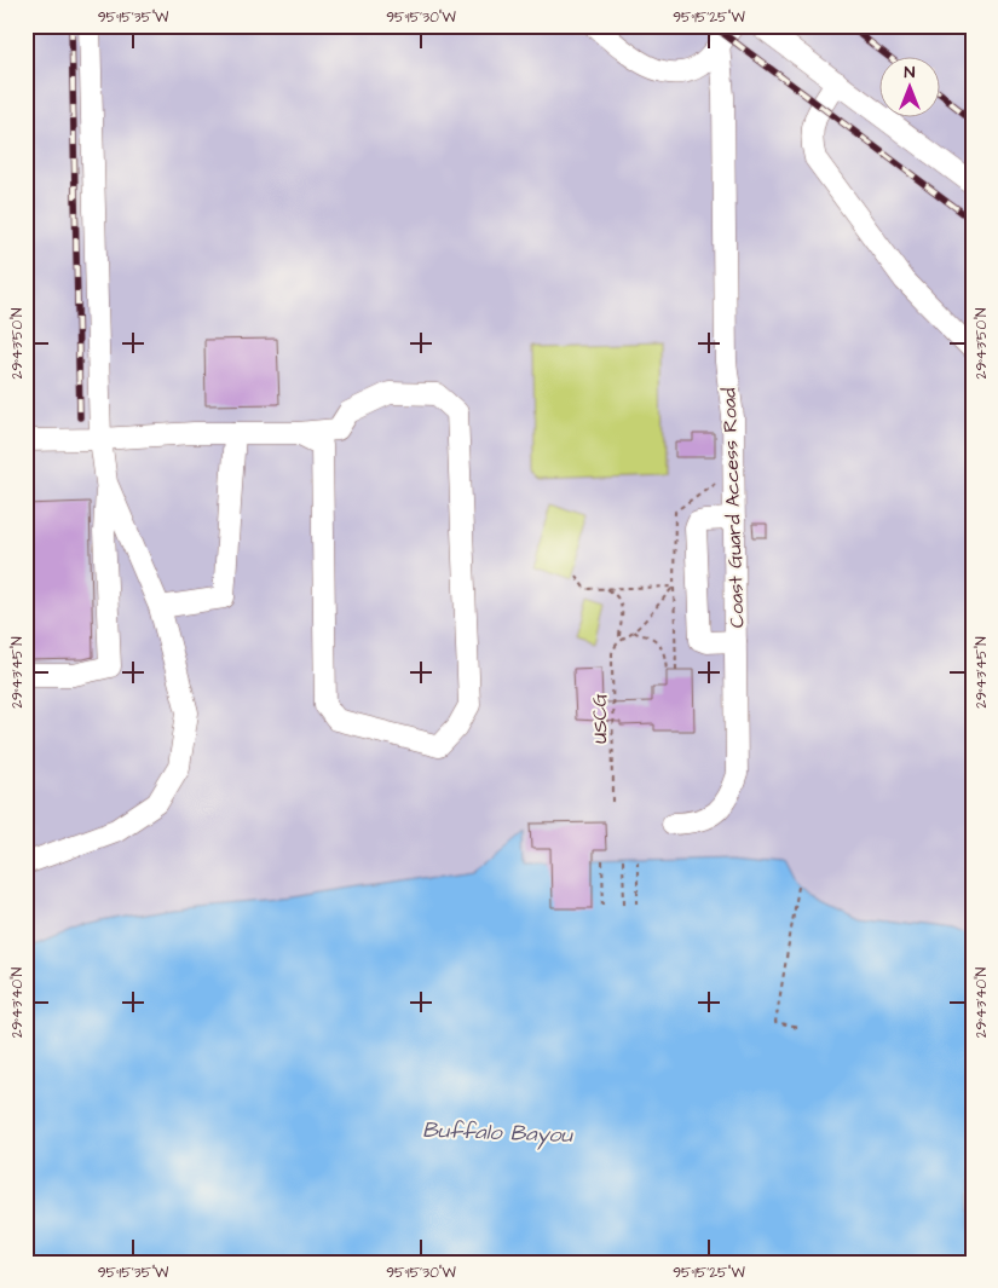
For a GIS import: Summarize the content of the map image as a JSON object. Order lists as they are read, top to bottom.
{
  "streets": {
    "street": ["Coast Guard Access Road"],
    "path": ["USCG"]
  },
  "water": ["Buffalo Bayou"],
  "north": "top",
  "coordinates": [
    "95°15'35\"W",
    "95°15'30\"W",
    "95°15'25\"W",
    "29°43'50\"N",
    "29°43'45\"N",
    "29°43'40\"N"
  ]
}
